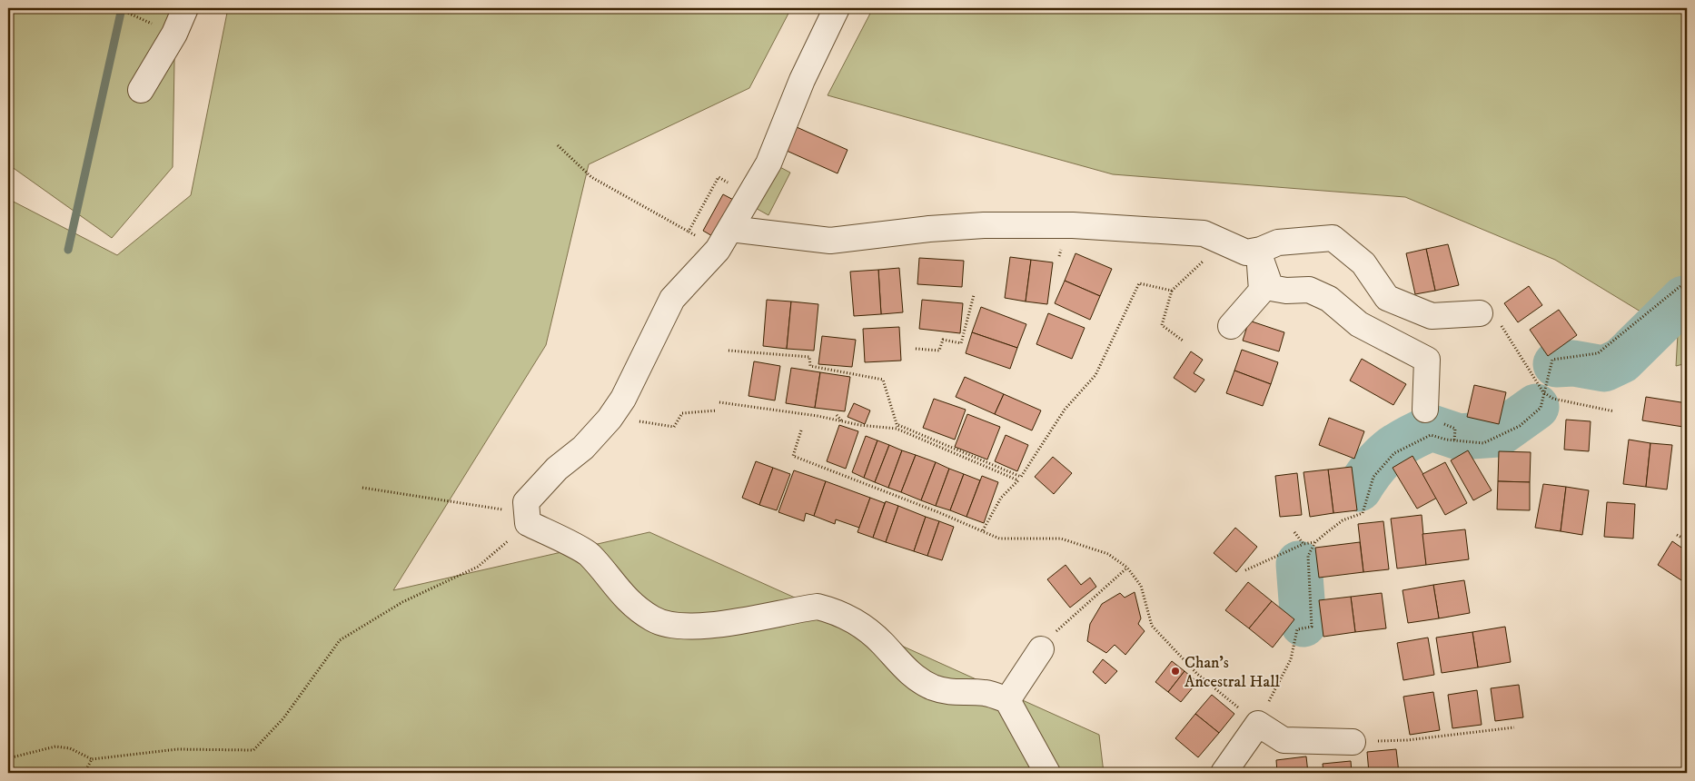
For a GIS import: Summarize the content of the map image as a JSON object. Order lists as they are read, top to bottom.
{
  "places": ["Chan's Ancestral Hall"]
}
